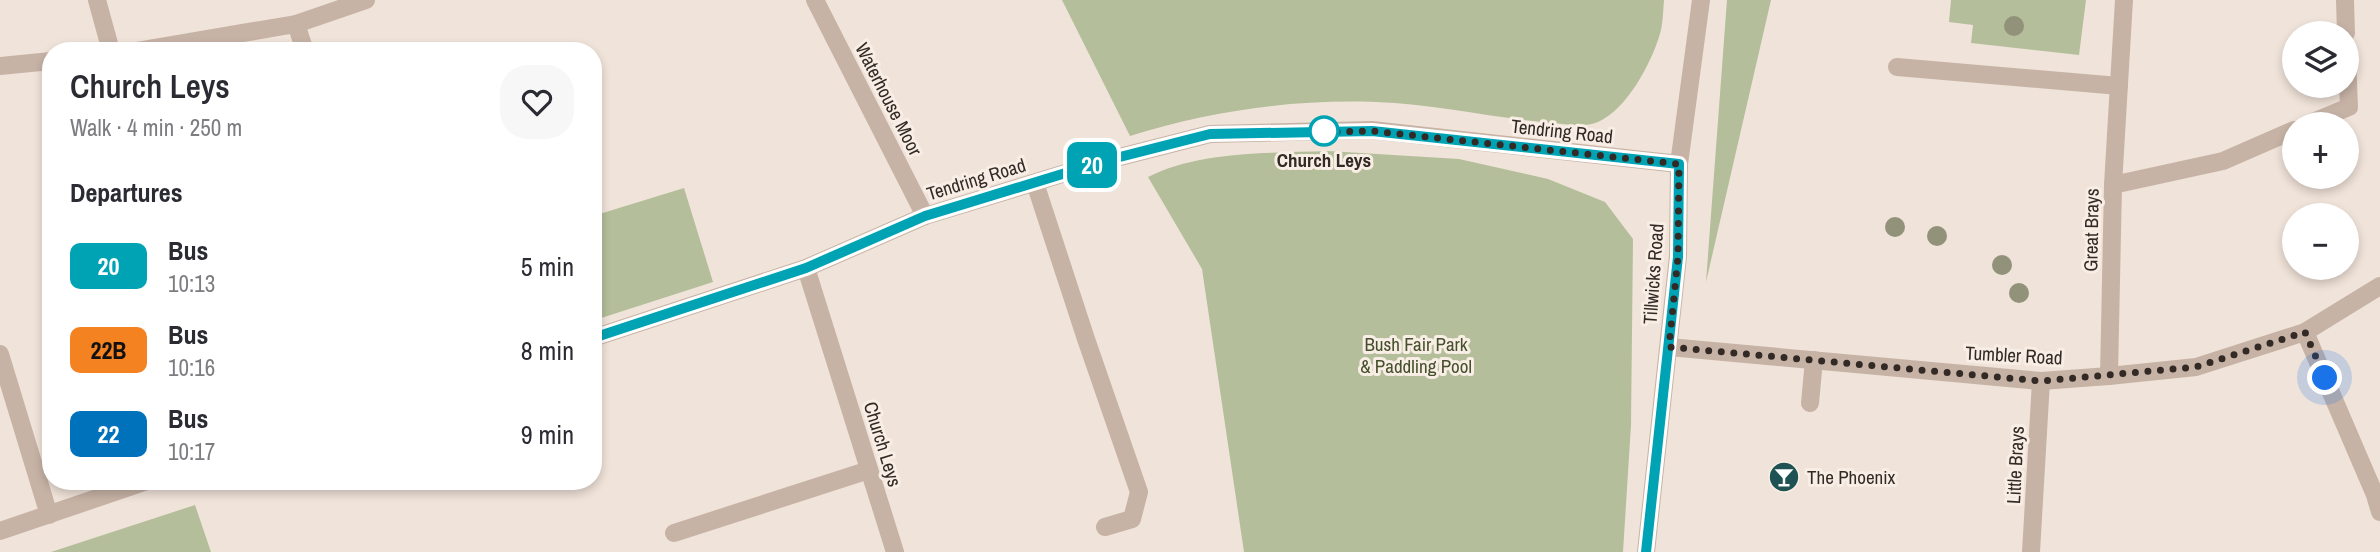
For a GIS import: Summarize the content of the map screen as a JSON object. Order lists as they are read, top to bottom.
{
  "streets": {
    "street": [
      "Waterhouse Moor",
      "Tendring Road",
      "Great Brays",
      "Tillwicks Road",
      "Tumbler Road",
      "Church Leys",
      "Little Brays"
    ]
  },
  "crossings": [
    ["Waterhouse Moor", "Tendring Road"],
    ["Tendring Road", "Tillwicks Road"],
    ["Tendring Road", "Church Leys"],
    ["Great Brays", "Tumbler Road"],
    ["Tillwicks Road", "Tumbler Road"],
    ["Tumbler Road", "Little Brays"]
  ],
  "parks": ["Bush Fair Park & Paddling Pool"],
  "places": {
    "other": ["Church Leys"],
    "bar": ["The Phoenix"]
  },
  "lines": ["bus line 20"],
  "page": {
    "on_map": "20",
    "map_buttons": ["+", "−"],
    "heading": [
      ["Church Leys", "Walk · 4 min · 250 m"],
      "Departures"
    ],
    "list": [
      {
        "mark": "20",
        "name": "Bus",
        "note": "10:13",
        "value": "5 min"
      },
      {
        "mark": "22B",
        "name": "Bus",
        "note": "10:16",
        "value": "8 min"
      },
      {
        "mark": "22",
        "name": "Bus",
        "note": "10:17",
        "value": "9 min"
      }
    ]
  }
}
